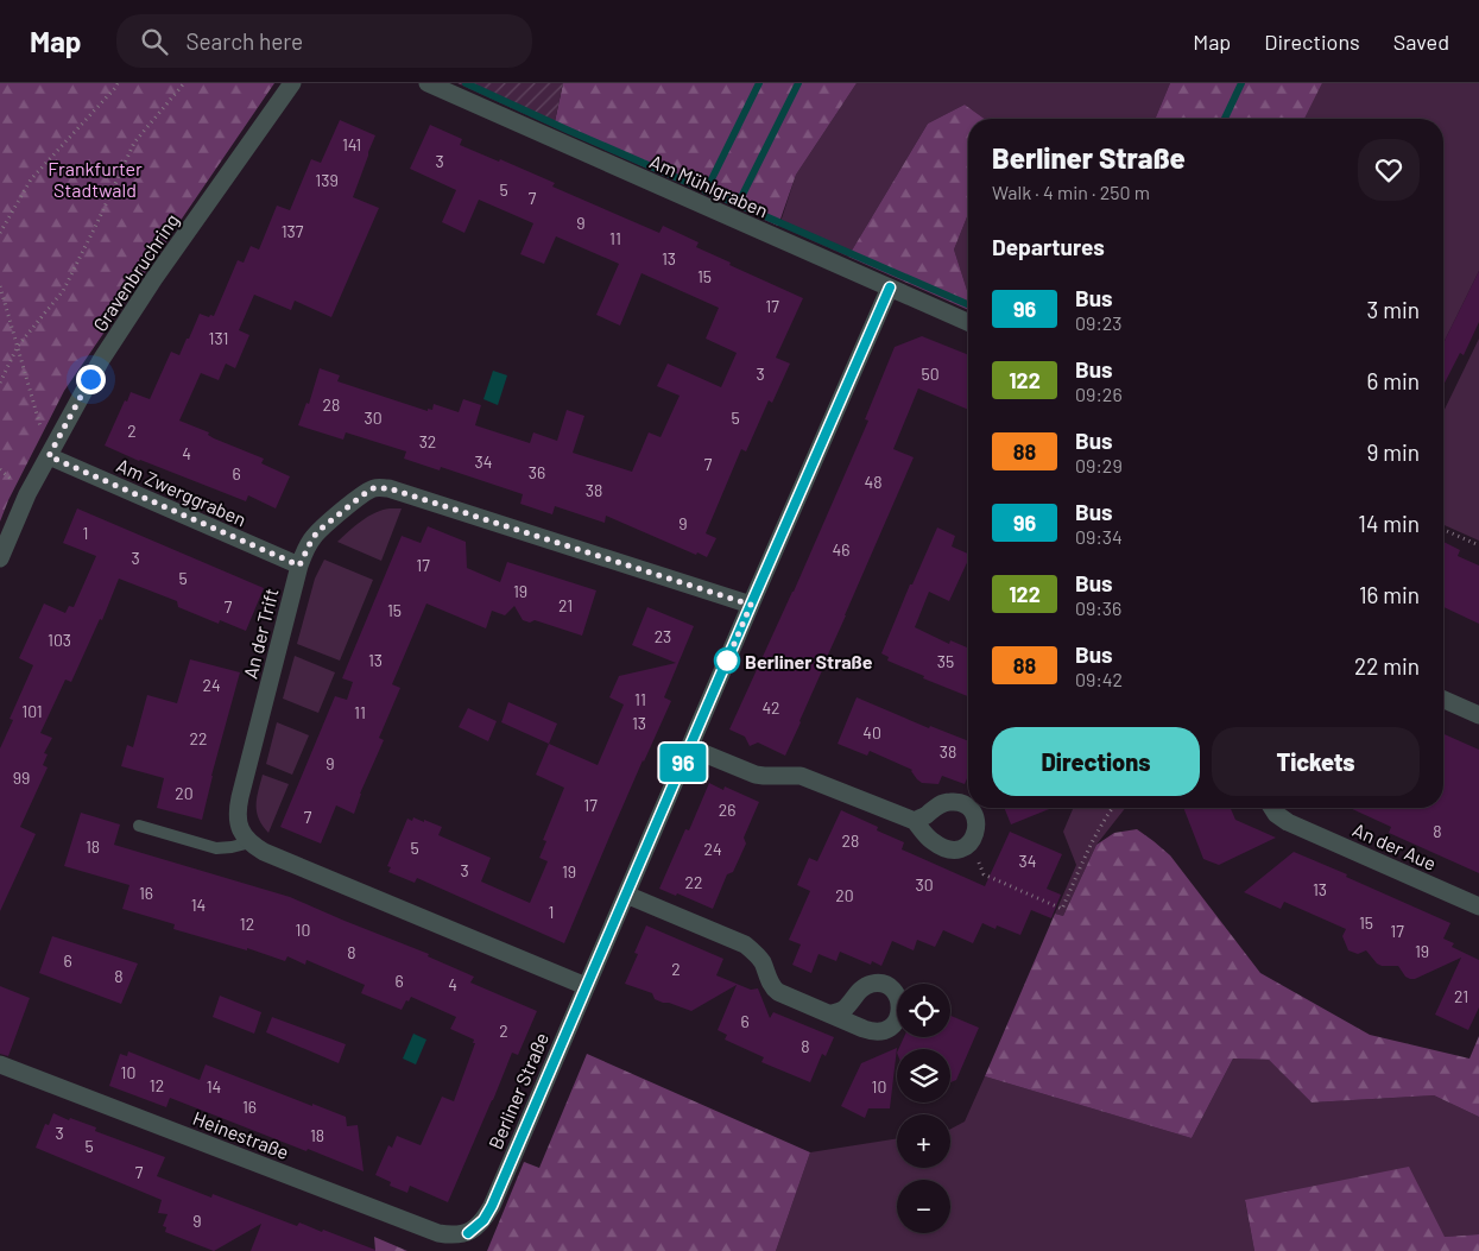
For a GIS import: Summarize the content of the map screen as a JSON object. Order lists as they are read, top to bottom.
{
  "streets": {
    "street": [
      "Am Mühlgraben",
      "Gravenbruchring",
      "Am Zwerggraben",
      "An der Trift",
      "An der Aue",
      "Berliner Straße",
      "Heinestraße"
    ]
  },
  "crossings": [
    ["Am Mühlgraben", "Berliner Straße"],
    ["Gravenbruchring", "Am Zwerggraben"],
    ["Am Zwerggraben", "An der Trift"],
    ["An der Trift", "Berliner Straße"],
    ["Berliner Straße", "Heinestraße"]
  ],
  "parks": ["Frankfurter Stadtwald"],
  "places": ["Berliner Straße"],
  "lines": ["bus line 96"],
  "house_numbers": [
    "141",
    "3",
    "139",
    "5",
    "7",
    "9",
    "137",
    "11",
    "13",
    "15",
    "17",
    "131",
    "3",
    "50",
    "28",
    "30",
    "5",
    "2",
    "32",
    "4",
    "34",
    "7",
    "36",
    "6",
    "48",
    "38",
    "9",
    "1",
    "46",
    "3",
    "17",
    "5",
    "19",
    "21",
    "7",
    "15",
    "23",
    "103",
    "13",
    "35",
    "24",
    "11",
    "42",
    "101",
    "11",
    "13",
    "40",
    "22",
    "38",
    "9",
    "99",
    "20",
    "17",
    "26",
    "7",
    "8",
    "28",
    "18",
    "5",
    "24",
    "34",
    "3",
    "19",
    "22",
    "30",
    "13",
    "16",
    "20",
    "14",
    "1",
    "15",
    "12",
    "10",
    "17",
    "19",
    "8",
    "6",
    "2",
    "8",
    "6",
    "4",
    "21",
    "6",
    "2",
    "8",
    "10",
    "12",
    "14",
    "10",
    "16",
    "3",
    "18",
    "5",
    "7",
    "9"
  ],
  "page": {
    "header": "Map",
    "search": "Search here",
    "nav": ["Map", "Directions", "Saved"],
    "on_map": "96",
    "heading": [
      ["Berliner Straße", "Walk · 4 min · 250 m"],
      "Departures"
    ],
    "list": [
      {
        "mark": "96",
        "name": "Bus",
        "note": "09:23",
        "value": "3 min"
      },
      {
        "mark": "122",
        "name": "Bus",
        "note": "09:26",
        "value": "6 min"
      },
      {
        "mark": "88",
        "name": "Bus",
        "note": "09:29",
        "value": "9 min"
      },
      {
        "mark": "96",
        "name": "Bus",
        "note": "09:34",
        "value": "14 min"
      },
      {
        "mark": "122",
        "name": "Bus",
        "note": "09:36",
        "value": "16 min"
      },
      {
        "mark": "88",
        "name": "Bus",
        "note": "09:42",
        "value": "22 min"
      }
    ],
    "buttons": ["Directions", "Tickets"],
    "map_buttons": ["+", "−"]
  }
}
